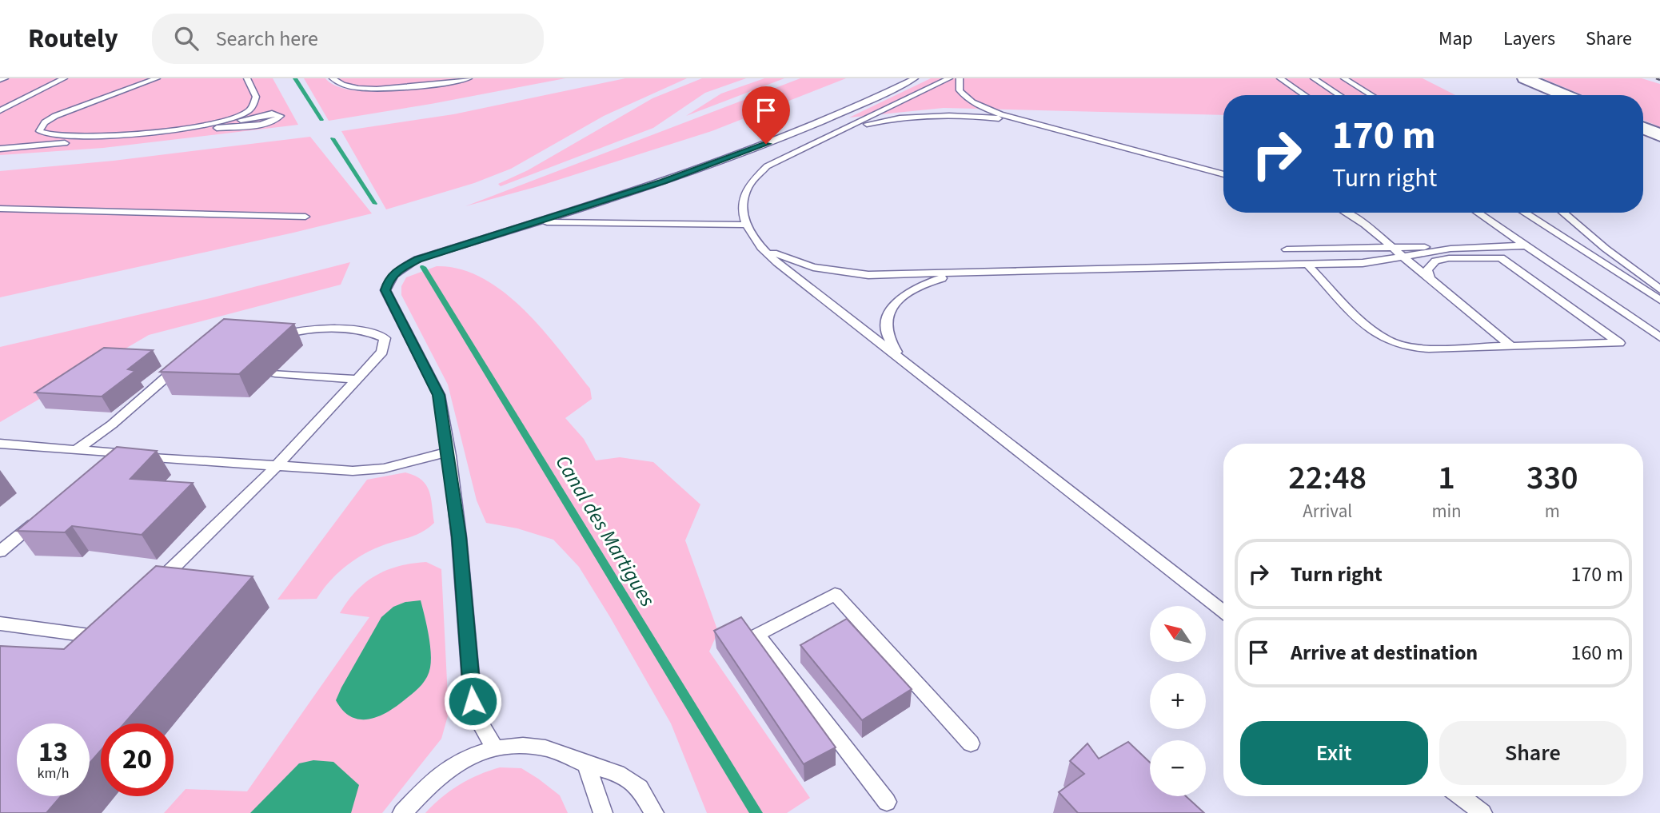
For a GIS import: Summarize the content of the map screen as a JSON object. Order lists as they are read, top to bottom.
{
  "water": ["Canal des Martigues"],
  "north": "top left",
  "page": {
    "header": "Routely",
    "search": "Search here",
    "nav": ["Map", "Layers", "Share"],
    "turn": ["170 m", "Turn right"],
    "eta": [
      "22:48",
      "Arrival",
      "1",
      "min",
      "330",
      "m"
    ],
    "list": [
      {
        "name": "Turn right",
        "value": "170 m"
      },
      {
        "name": "Arrive at destination",
        "value": "160 m"
      }
    ],
    "map_buttons": ["+", "−"],
    "buttons": ["Exit", "Share"],
    "speed": "13 km/h",
    "limit": "20"
  }
}
